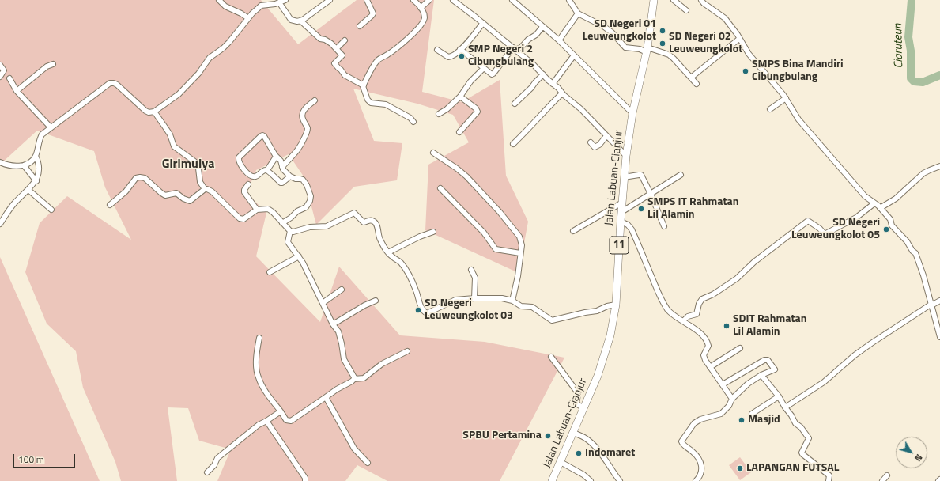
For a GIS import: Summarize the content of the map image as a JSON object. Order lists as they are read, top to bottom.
{
  "streets": {
    "highway": ["Jalan Labuan-Cianjur", "11"]
  },
  "districts": ["Girimulya"],
  "water": ["Ciaruteun"],
  "places": [
    "SD Negeri 01 Leuweungkolot",
    "SD Negeri 02 Leuweungkolot",
    "SMP Negeri 2 Cibungbulang",
    "SMPS Bina Mandiri Cibungbulang",
    "SMPS IT Rahmatan Lil Alamin",
    "SD Negeri Leuweungkolot 05",
    "SD Negeri Leuweungkolot 03",
    "SDIT Rahmatan Lil Alamin",
    "Masjid",
    "SPBU Pertamina",
    "Indomaret",
    "LAPANGAN FUTSAL"
  ],
  "scale_bar": "100 m",
  "north": "bottom right"
}
